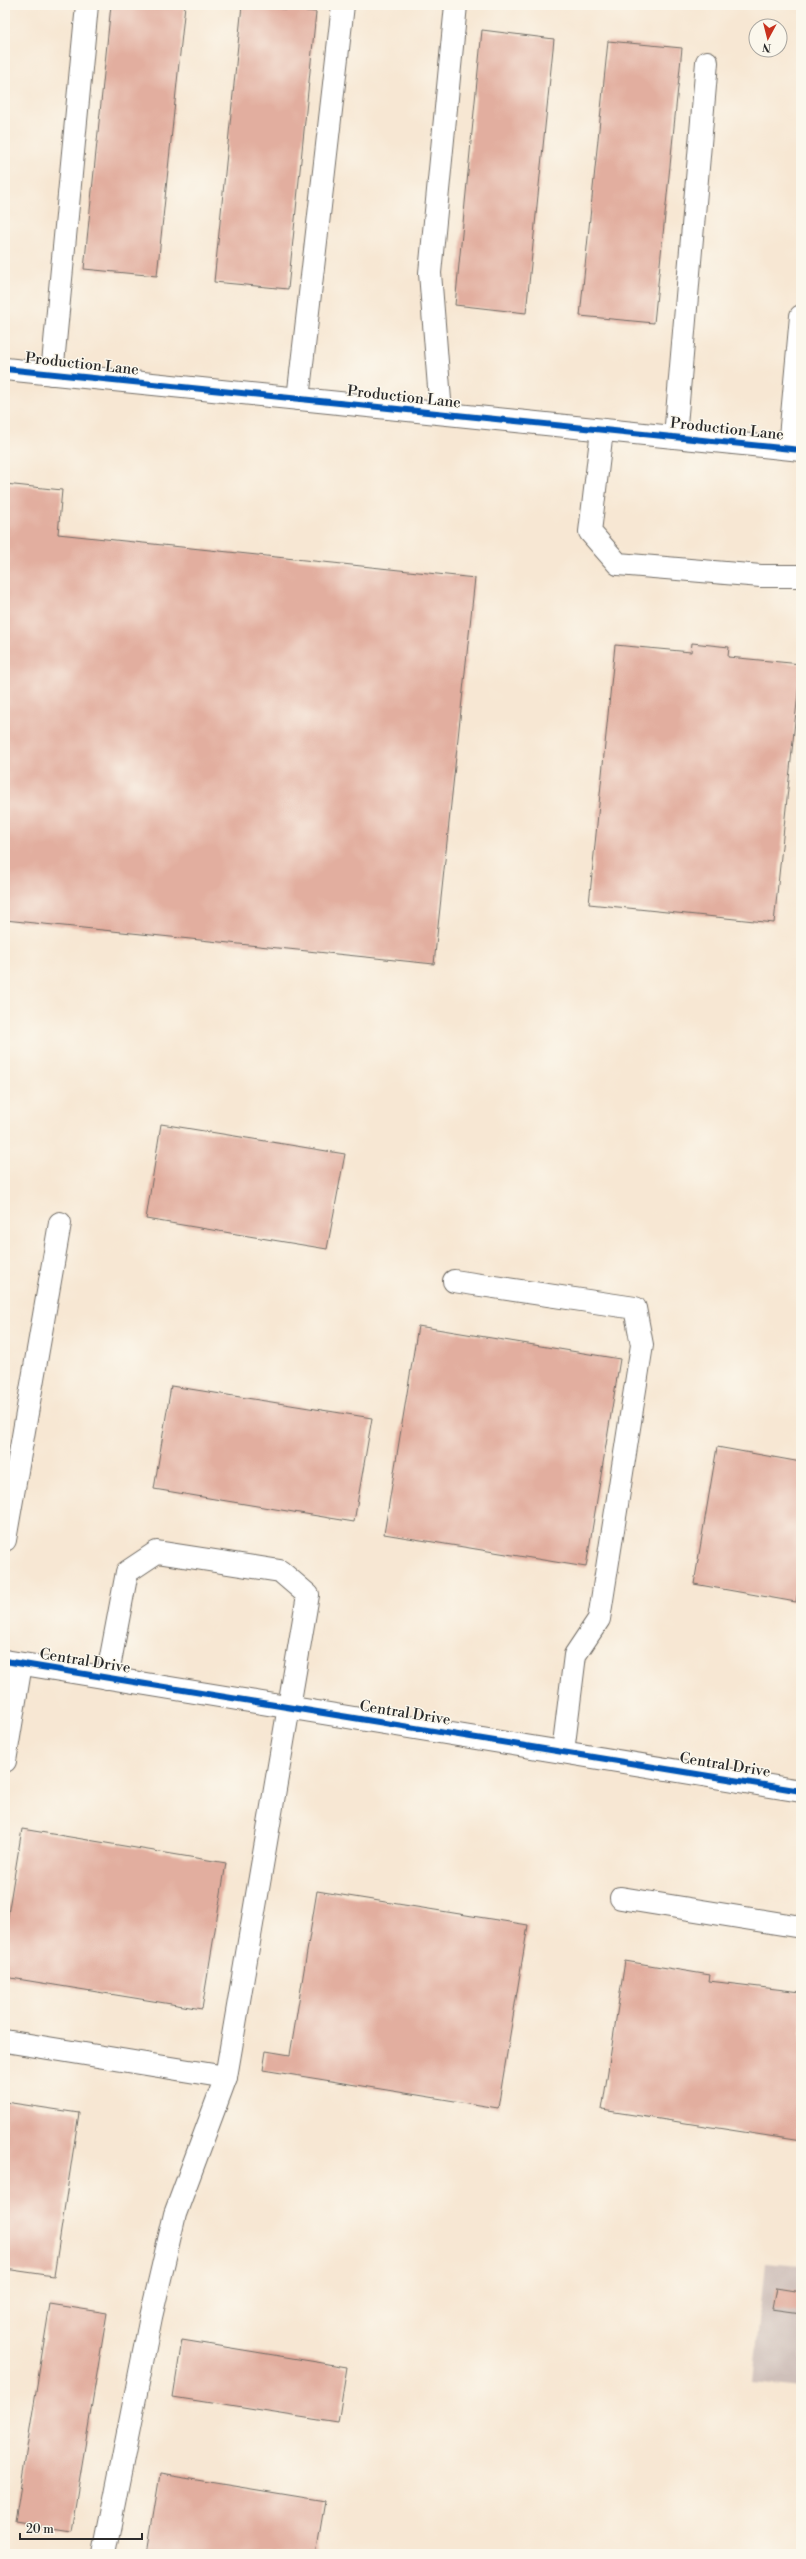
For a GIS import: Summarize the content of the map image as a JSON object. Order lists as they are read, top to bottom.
{
  "streets": {
    "street": ["Production Lane", "Central Drive"]
  },
  "scale_bar": "20 m",
  "north": "bottom"
}
